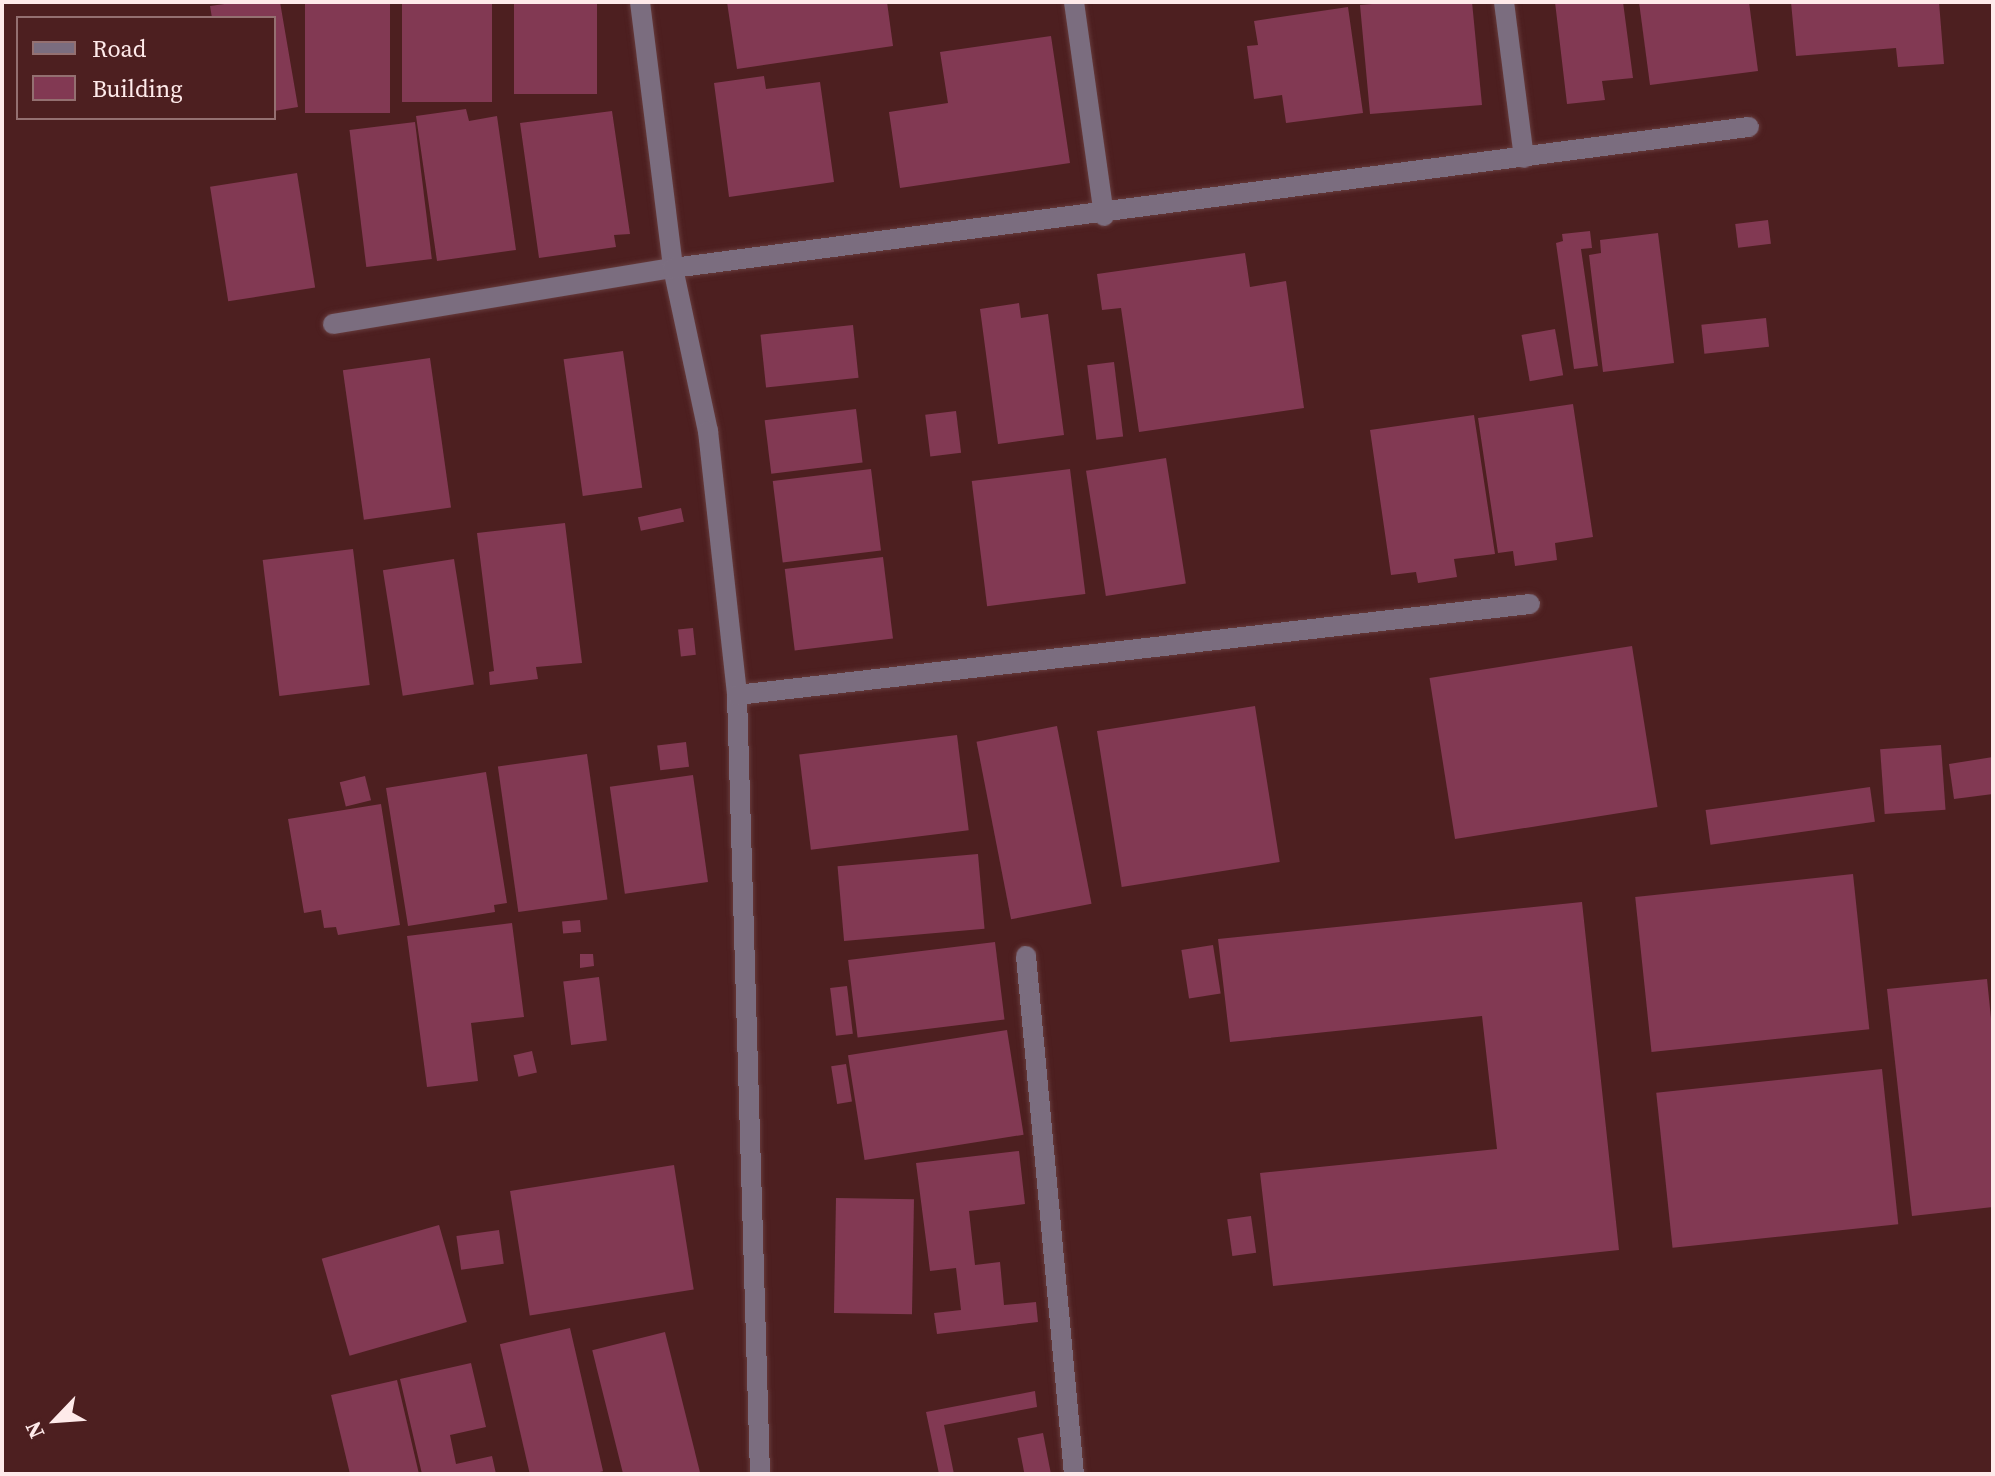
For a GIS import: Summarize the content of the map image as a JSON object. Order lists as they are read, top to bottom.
{
  "legend": ["Road", "Building"],
  "north": "bottom left"
}
